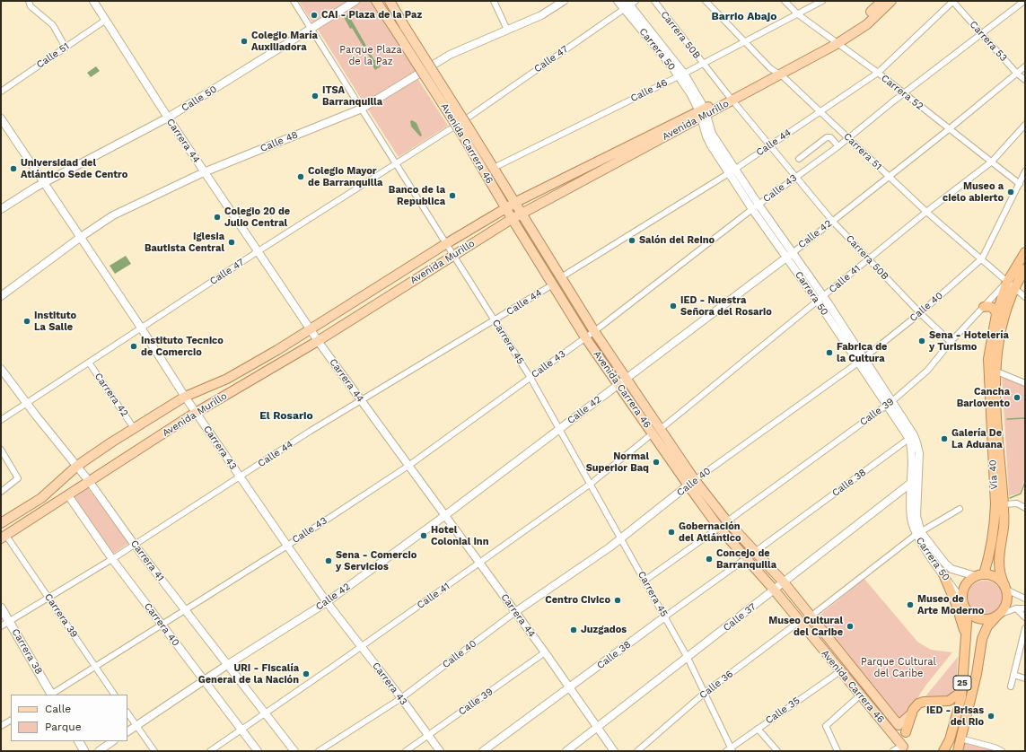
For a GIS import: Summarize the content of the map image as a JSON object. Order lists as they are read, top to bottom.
{
  "streets": {
    "highway": ["Vía 40", "25"],
    "main road": ["Avenida Murillo", "Avenida Carrera 46", "Carrera 38"],
    "street": [
      "Carrera 50B",
      "Carrera 53",
      "Carrera 50",
      "Calle 51",
      "Calle 47",
      "Calle 46",
      "Carrera 52",
      "Calle 50",
      "Carrera 44",
      "Calle 48",
      "Calle 44",
      "Carrera 51",
      "Calle 43",
      "Calle 42",
      "Calle 41",
      "Calle 40",
      "Carrera 45",
      "Carrera 42",
      "Calle 39",
      "Carrera 43",
      "Calle 38",
      "Carrera 41",
      "Carrera 39",
      "Calle 37",
      "Carrera 40",
      "Calle 36",
      "Calle 35"
    ]
  },
  "crossings": [
    ["Carrera 50B", "Calle 46"],
    ["Carrera 50B", "Avenida Murillo"],
    ["Carrera 50B", "Calle 44"],
    ["Carrera 50B", "Calle 43"],
    ["Carrera 50B", "Calle 42"],
    ["Carrera 50B", "Calle 41"],
    ["Carrera 50B", "Calle 40"],
    ["Carrera 50B", "Calle 39"],
    ["Carrera 53", "Calle 44"],
    ["Carrera 53", "Calle 43"],
    ["Carrera 53", "Calle 42"],
    ["Carrera 50", "Calle 47"],
    ["Carrera 50", "Calle 46"],
    ["Carrera 50", "Avenida Murillo"],
    ["Carrera 50", "Calle 44"],
    ["Carrera 50", "Calle 43"],
    ["Carrera 50", "Calle 42"],
    ["Carrera 50", "Calle 41"],
    ["Carrera 50", "Calle 40"],
    ["Carrera 50", "Calle 39"],
    ["Carrera 50", "Vía 40"],
    ["Carrera 50", "Calle 38"],
    ["Carrera 50", "Calle 37"],
    ["Carrera 50", "25"],
    ["Calle 51", "Carrera 44"],
    ["Calle 47", "Carrera 44"],
    ["Calle 47", "Carrera 45"],
    ["Calle 47", "Carrera 42"],
    ["Calle 47", "Carrera 43"],
    ["Calle 47", "Carrera 41"],
    ["Calle 46", "Carrera 52"],
    ["Calle 46", "Avenida Carrera 46"],
    ["Calle 46", "Carrera 51"],
    ["Carrera 52", "Avenida Murillo"],
    ["Carrera 52", "Calle 44"],
    ["Carrera 52", "Calle 43"],
    ["Carrera 52", "Calle 42"],
    ["Carrera 52", "Calle 41"],
    ["Carrera 52", "Calle 40"],
    ["Calle 50", "Carrera 44"],
    ["Calle 50", "Carrera 45"],
    ["Calle 50", "Carrera 43"],
    ["Avenida Murillo", "Carrera 44"],
    ["Avenida Murillo", "Avenida Carrera 46"],
    ["Avenida Murillo", "Carrera 51"],
    ["Avenida Murillo", "Carrera 45"],
    ["Avenida Murillo", "Carrera 42"],
    ["Avenida Murillo", "Carrera 43"],
    ["Avenida Murillo", "Carrera 41"],
    ["Avenida Murillo", "Carrera 39"],
    ["Avenida Murillo", "Carrera 40"],
    ["Carrera 44", "Calle 48"],
    ["Carrera 44", "Calle 44"],
    ["Carrera 44", "Calle 43"],
    ["Carrera 44", "Calle 42"],
    ["Carrera 44", "Calle 41"],
    ["Carrera 44", "Calle 40"],
    ["Carrera 44", "Calle 39"],
    ["Carrera 44", "Calle 38"],
    ["Carrera 44", "Calle 37"],
    ["Calle 48", "Carrera 45"],
    ["Calle 48", "Carrera 43"],
    ["Calle 44", "Avenida Carrera 46"],
    ["Calle 44", "Carrera 51"],
    ["Calle 44", "Carrera 45"],
    ["Calle 44", "Carrera 43"],
    ["Calle 44", "Carrera 41"],
    ["Calle 44", "Carrera 39"],
    ["Calle 44", "Carrera 40"],
    ["Calle 44", "Carrera 38"],
    ["Avenida Carrera 46", "Calle 43"],
    ["Avenida Carrera 46", "Calle 42"],
    ["Avenida Carrera 46", "Calle 41"],
    ["Avenida Carrera 46", "Calle 40"],
    ["Avenida Carrera 46", "Calle 39"],
    ["Avenida Carrera 46", "Calle 38"],
    ["Avenida Carrera 46", "Calle 37"],
    ["Avenida Carrera 46", "25"],
    ["Avenida Carrera 46", "Calle 36"],
    ["Avenida Carrera 46", "Calle 35"],
    ["Carrera 51", "Calle 43"],
    ["Carrera 51", "Calle 42"],
    ["Carrera 51", "Calle 41"],
    ["Carrera 51", "Calle 40"],
    ["Carrera 51", "Calle 39"],
    ["Carrera 51", "Vía 40"],
    ["Calle 43", "Carrera 45"],
    ["Calle 43", "Carrera 43"],
    ["Calle 43", "Carrera 41"],
    ["Calle 43", "Carrera 39"],
    ["Calle 43", "Carrera 40"],
    ["Calle 42", "Carrera 45"],
    ["Calle 42", "Carrera 43"],
    ["Calle 42", "Carrera 41"],
    ["Calle 42", "Carrera 40"],
    ["Calle 41", "Carrera 45"],
    ["Calle 41", "Carrera 43"],
    ["Calle 41", "Carrera 41"],
    ["Calle 41", "Carrera 40"],
    ["Calle 40", "Carrera 45"],
    ["Calle 40", "Carrera 43"],
    ["Carrera 45", "Calle 38"],
    ["Carrera 45", "Calle 37"],
    ["Carrera 45", "Calle 36"],
    ["Carrera 45", "Calle 35"],
    ["Calle 39", "Carrera 43"],
    ["Calle 39", "Vía 40"],
    ["Vía 40", "25"]
  ],
  "districts": ["Barrio Abajo", "El Rosario"],
  "parks": ["Parque Plaza de la Paz", "Parque Cultural del Caribe"],
  "places": [
    "CAI - Plaza de la Paz",
    "Colegio María Auxiliadora",
    "ITSA Barranquilla",
    "Universidad del Atlántico Sede Centro",
    "Colegio Mayor de Barranquilla",
    "Museo a cielo abierto",
    "Banco de la Republica",
    "Colegio 20 de Julio Central",
    "Salón del Reino",
    "Iglesia Bautista Central",
    "IED - Nuestra Señora del Rosario",
    "Instituto La Salle",
    "Sena - Hotelería y Turismo",
    "Instituto Tecnico de Comercio",
    "Fabrica de la Cultura",
    "Cancha Barlovento",
    "Galería De La Aduana",
    "Normal Superior Baq",
    "Gobernación del Atlántico",
    "Hotel Colonial Inn",
    "Concejo de Barranquilla",
    "Sena - Comercio y Servicios",
    "Centro Civico",
    "Museo de Arte Moderno",
    "Museo Cultural del Caribe",
    "Juzgados",
    "URI - Fiscalía General de la Nación",
    "IED - Brisas del Rio"
  ],
  "legend": ["Calle", "Parque"]
}
